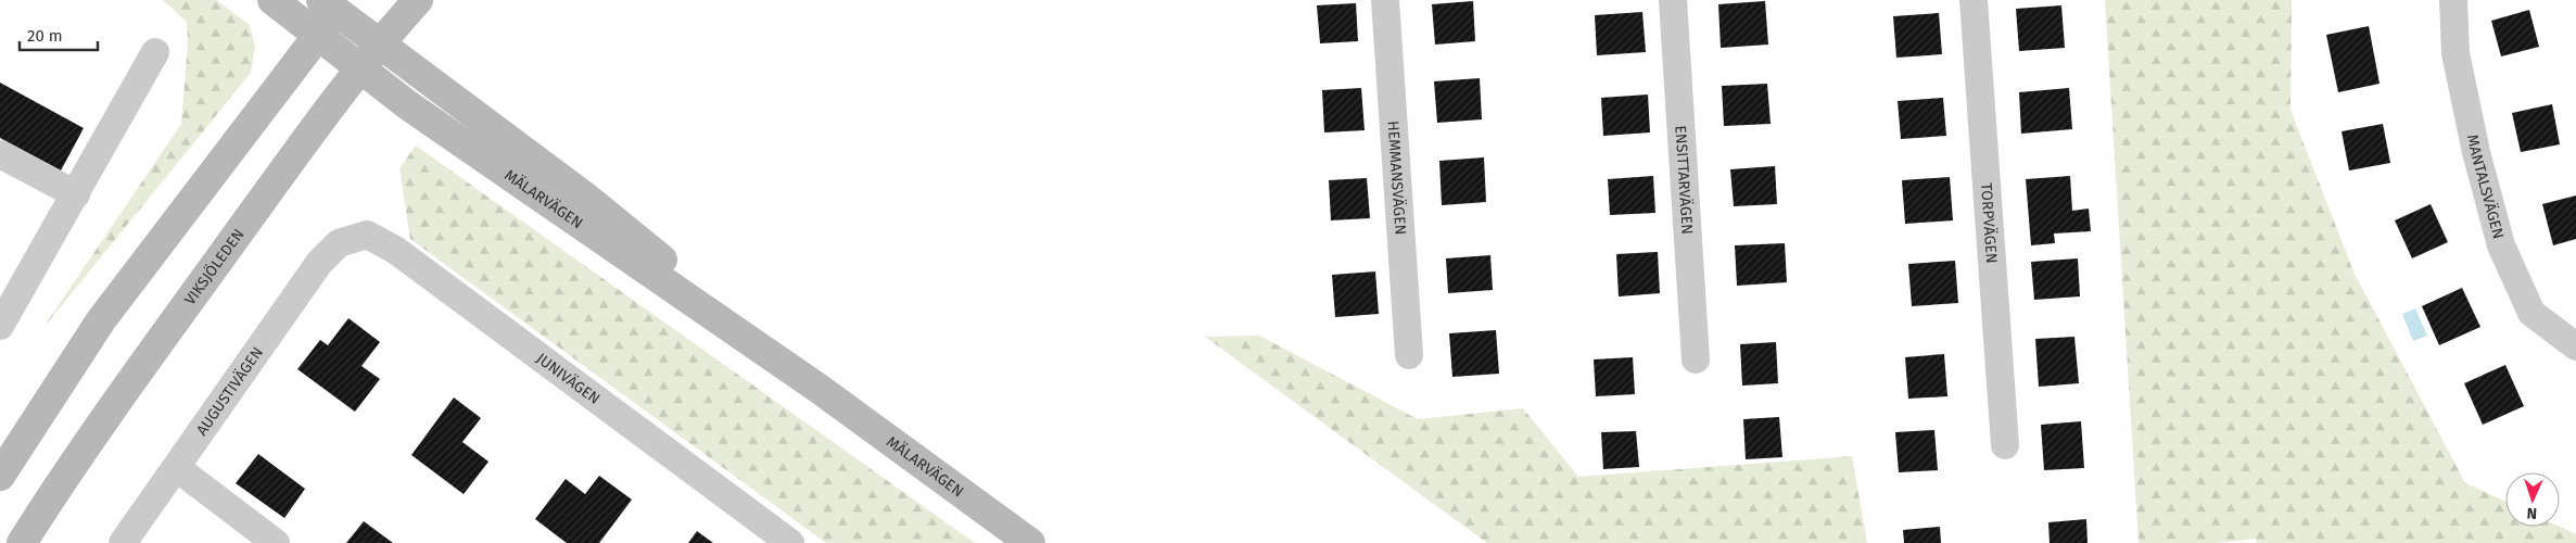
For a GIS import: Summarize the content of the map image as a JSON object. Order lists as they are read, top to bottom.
{
  "streets": {
    "street": [
      "HEMMANSVÄGEN",
      "ENSITTARVÄGEN",
      "MANTALSVÄGEN",
      "MÄLARVÄGEN",
      "TORPVÄGEN",
      "VIKSJÖLEDEN",
      "JUNIVÄGEN",
      "AUGUSTIVÄGEN"
    ]
  },
  "crossings": [
    ["MÄLARVÄGEN", "VIKSJÖLEDEN"],
    ["JUNIVÄGEN", "AUGUSTIVÄGEN"]
  ],
  "scale_bar": "20 m",
  "north": "bottom"
}
